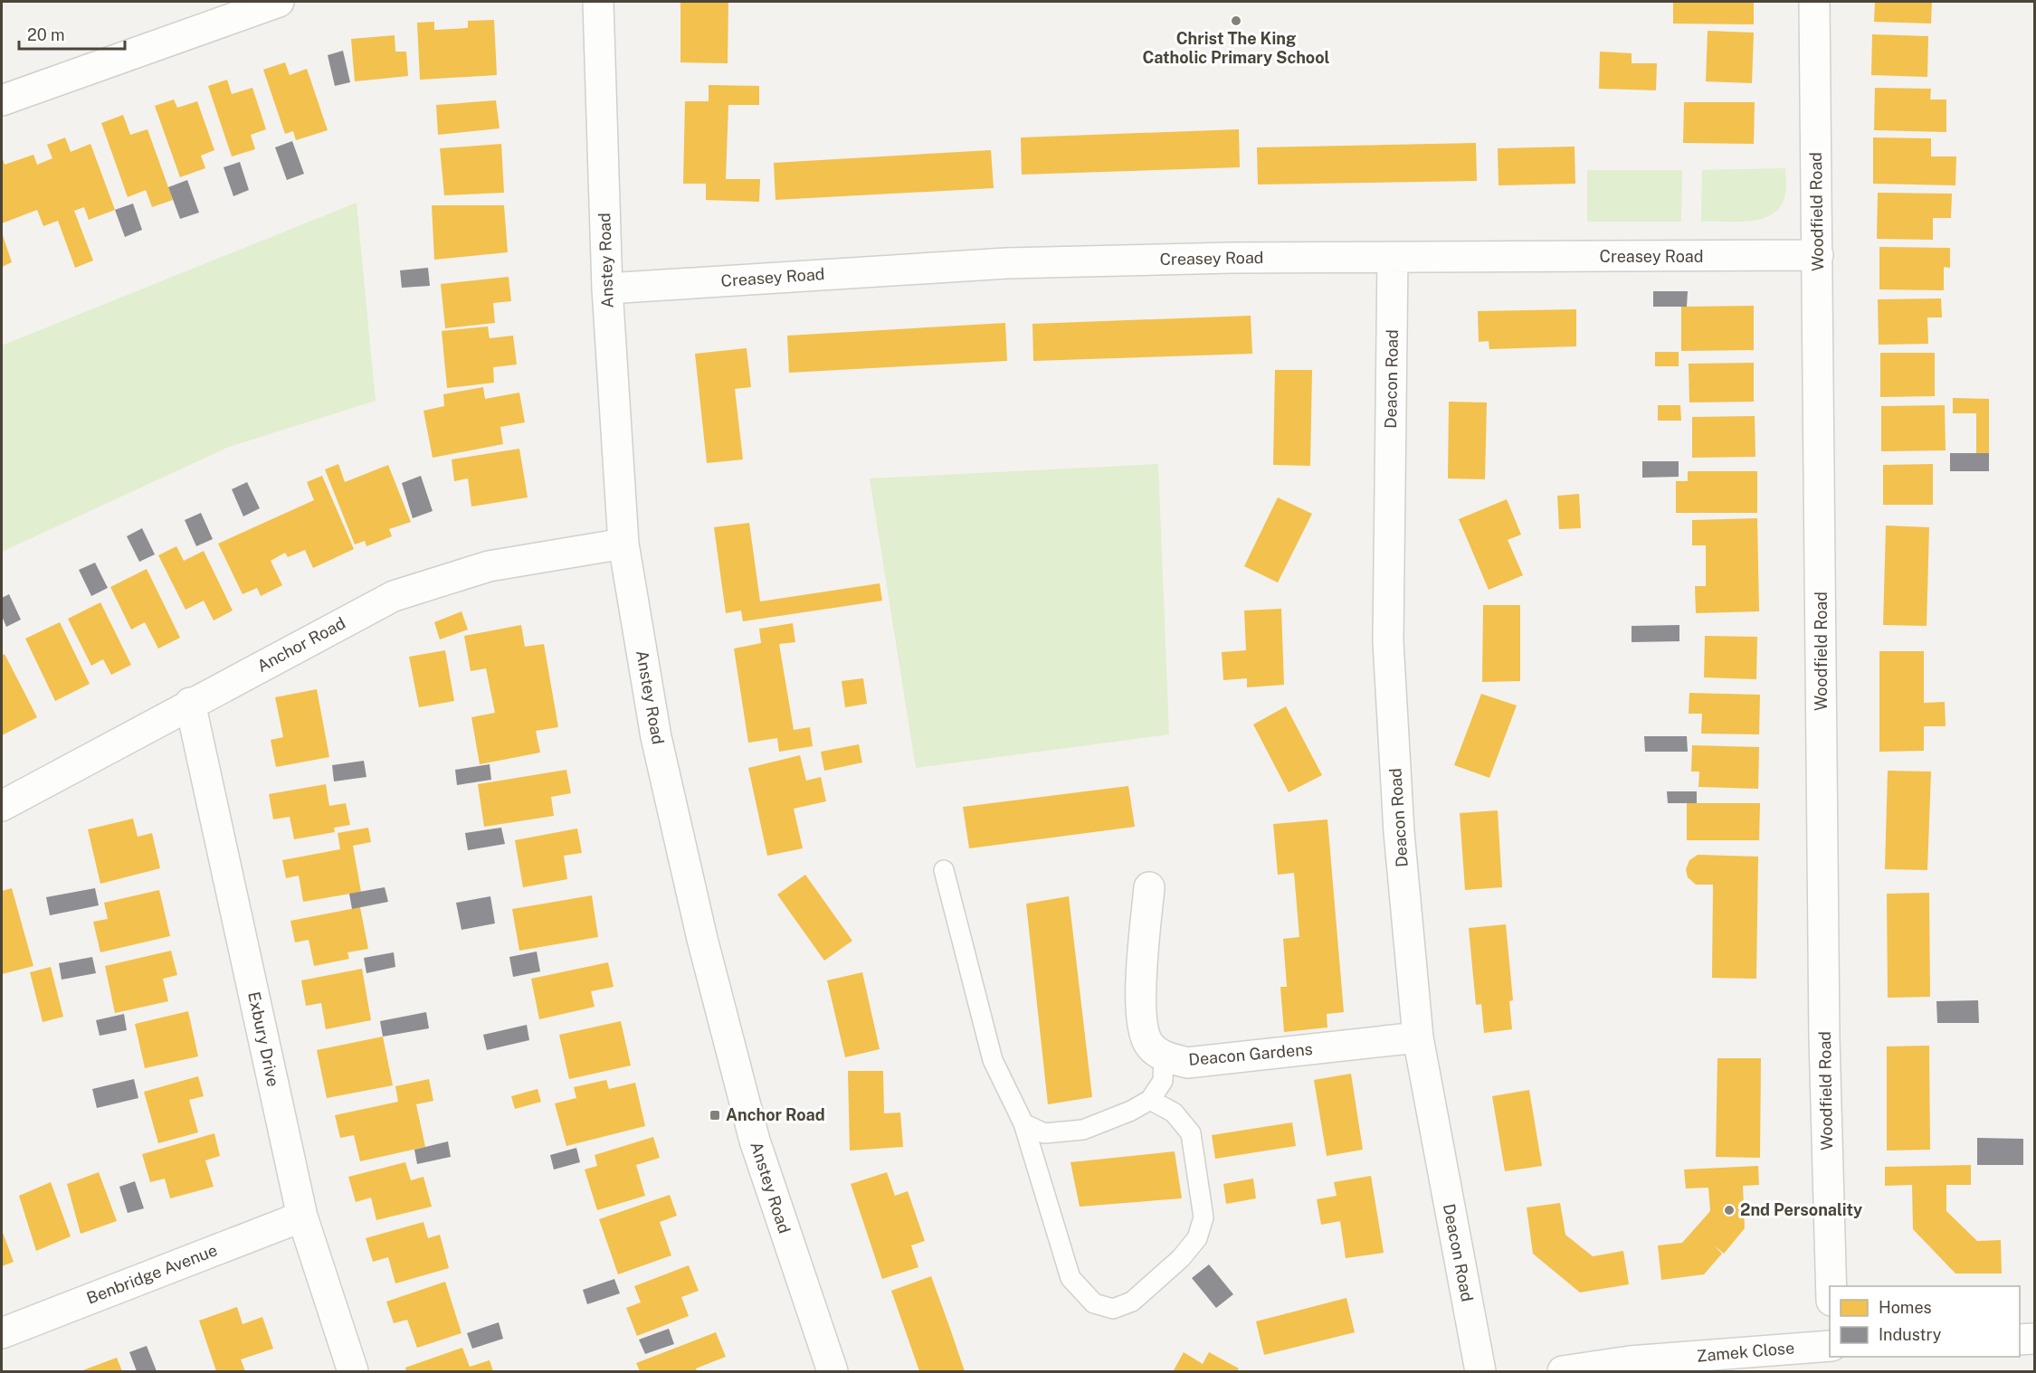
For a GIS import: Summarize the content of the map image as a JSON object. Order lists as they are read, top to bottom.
{
  "streets": {
    "street": [
      "Woodfield Road",
      "Creasey Road",
      "Anstey Road",
      "Deacon Road",
      "Anchor Road",
      "Exbury Drive",
      "Deacon Gardens",
      "Benbridge Avenue",
      "Zamek Close"
    ]
  },
  "crossings": [
    ["Woodfield Road", "Creasey Road"],
    ["Creasey Road", "Anstey Road"],
    ["Creasey Road", "Deacon Road"],
    ["Anstey Road", "Anchor Road"],
    ["Deacon Road", "Deacon Gardens"],
    ["Anchor Road", "Exbury Drive"],
    ["Exbury Drive", "Benbridge Avenue"]
  ],
  "places": {
    "other": ["Christ The King Catholic Primary School", "2nd Personality"],
    "transit": ["Anchor Road"]
  },
  "legend": ["Homes", "Industry"],
  "scale_bar": "20 m"
}
